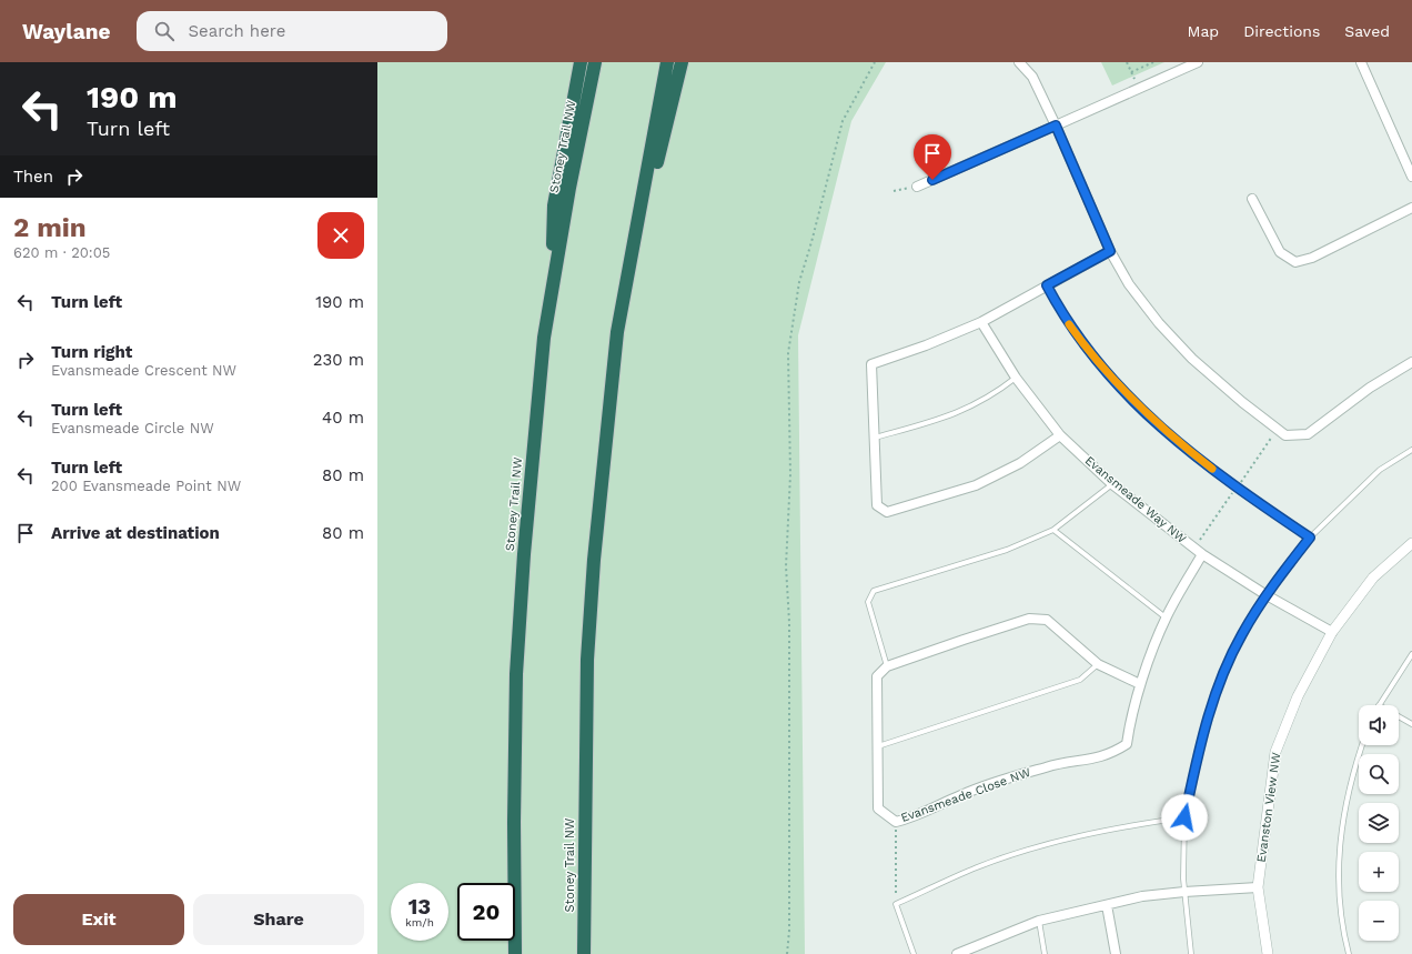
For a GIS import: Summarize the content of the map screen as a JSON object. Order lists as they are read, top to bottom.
{
  "streets": {
    "highway": ["Stoney Trail NW"],
    "street": ["Evansmeade Way NW", "Evansmeade Close NW", "Evanston View NW"]
  },
  "crossings": [
    ["Evansmeade Way NW", "Evansmeade Close NW"],
    ["Evansmeade Way NW", "Evanston View NW"]
  ],
  "page": {
    "header": "Waylane",
    "search": "Search here",
    "nav": ["Map", "Directions", "Saved"],
    "turn": ["190 m", "Turn left"],
    "then": "Then",
    "heading": ["2 min", "620 m · 20:05"],
    "list": [
      {
        "name": "Turn left",
        "value": "190 m"
      },
      {
        "name": "Turn right",
        "note": "Evansmeade Crescent NW",
        "value": "230 m"
      },
      {
        "name": "Turn left",
        "note": "Evansmeade Circle NW",
        "value": "40 m"
      },
      {
        "name": "Turn left",
        "note": "200 Evansmeade Point NW",
        "value": "80 m"
      },
      {
        "name": "Arrive at destination",
        "value": "80 m"
      }
    ],
    "map_buttons": ["+", "−"],
    "speed": "13 km/h",
    "limit": "20",
    "buttons": ["Exit", "Share"]
  }
}
